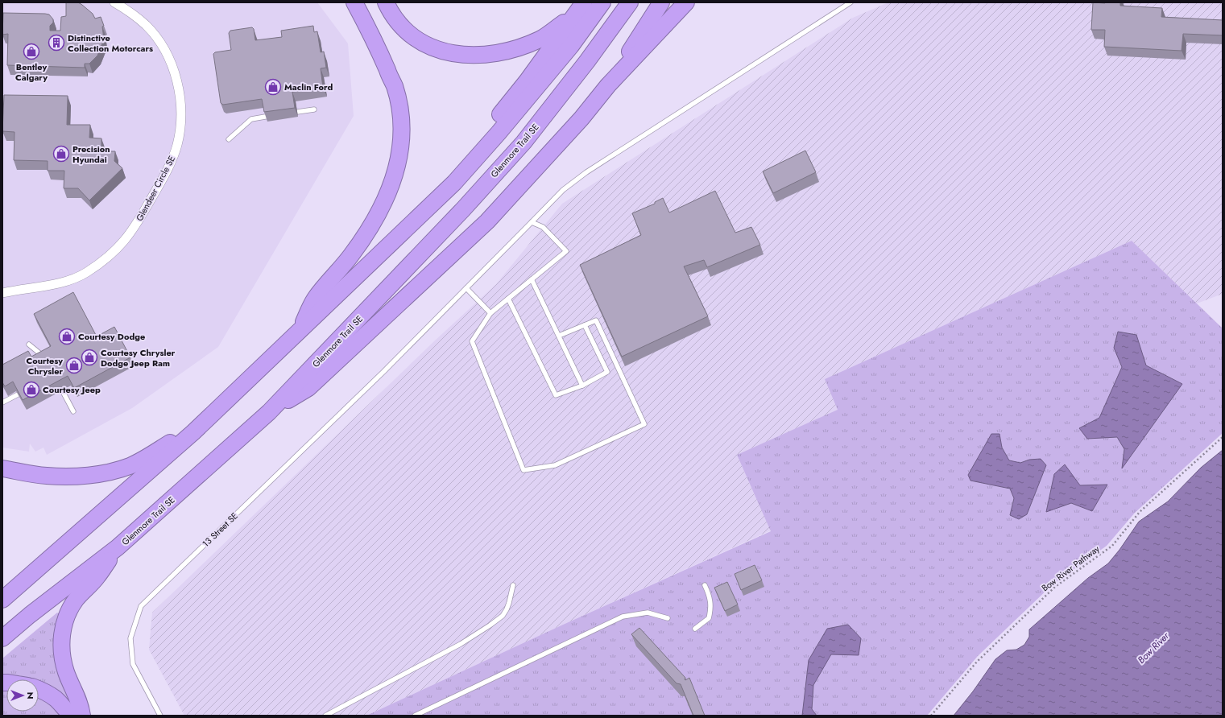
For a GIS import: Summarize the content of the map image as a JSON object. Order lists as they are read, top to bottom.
{
  "streets": {
    "highway": ["Glenmore Trail SE"],
    "street": ["Glendeer Circle SE"],
    "lane": ["13 Street SE"],
    "path": ["Bow River Pathway"]
  },
  "water": ["Bow River"],
  "places": {
    "building": ["Distinctive Collection Motorcars"],
    "shop": [
      "Bentley Calgary",
      "Maclin Ford",
      "Precision Hyundai",
      "Courtesy Dodge",
      "Courtesy Chrysler Dodge Jeep Ram",
      "Courtesy Chrysler",
      "Courtesy Jeep"
    ]
  },
  "north": "right"
}
